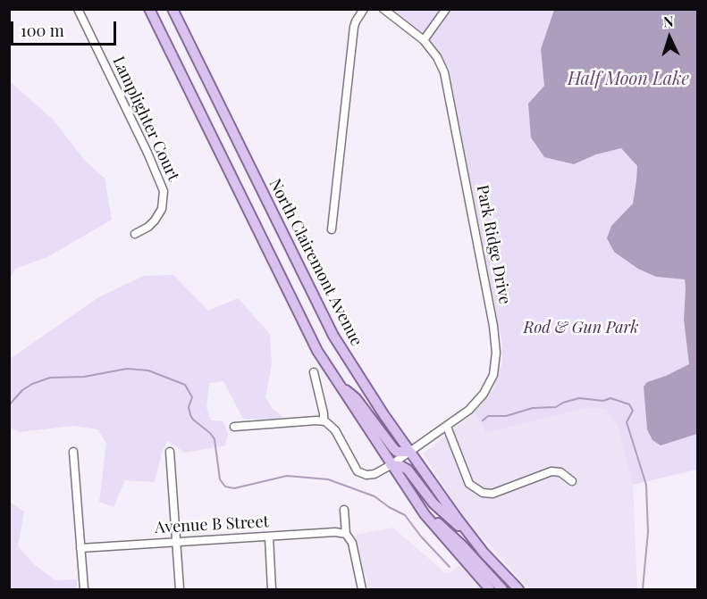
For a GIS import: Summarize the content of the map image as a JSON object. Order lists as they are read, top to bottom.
{
  "streets": {
    "main road": ["North Clairemont Avenue"],
    "street": ["Lamplighter Court", "Park Ridge Drive", "Avenue B Street"]
  },
  "crossings": [
    ["Park Ridge Drive", "North Clairemont Avenue"]
  ],
  "water": ["Half Moon Lake"],
  "parks": ["Rod & Gun Park"],
  "scale_bar": "100 m",
  "north": "top"
}
